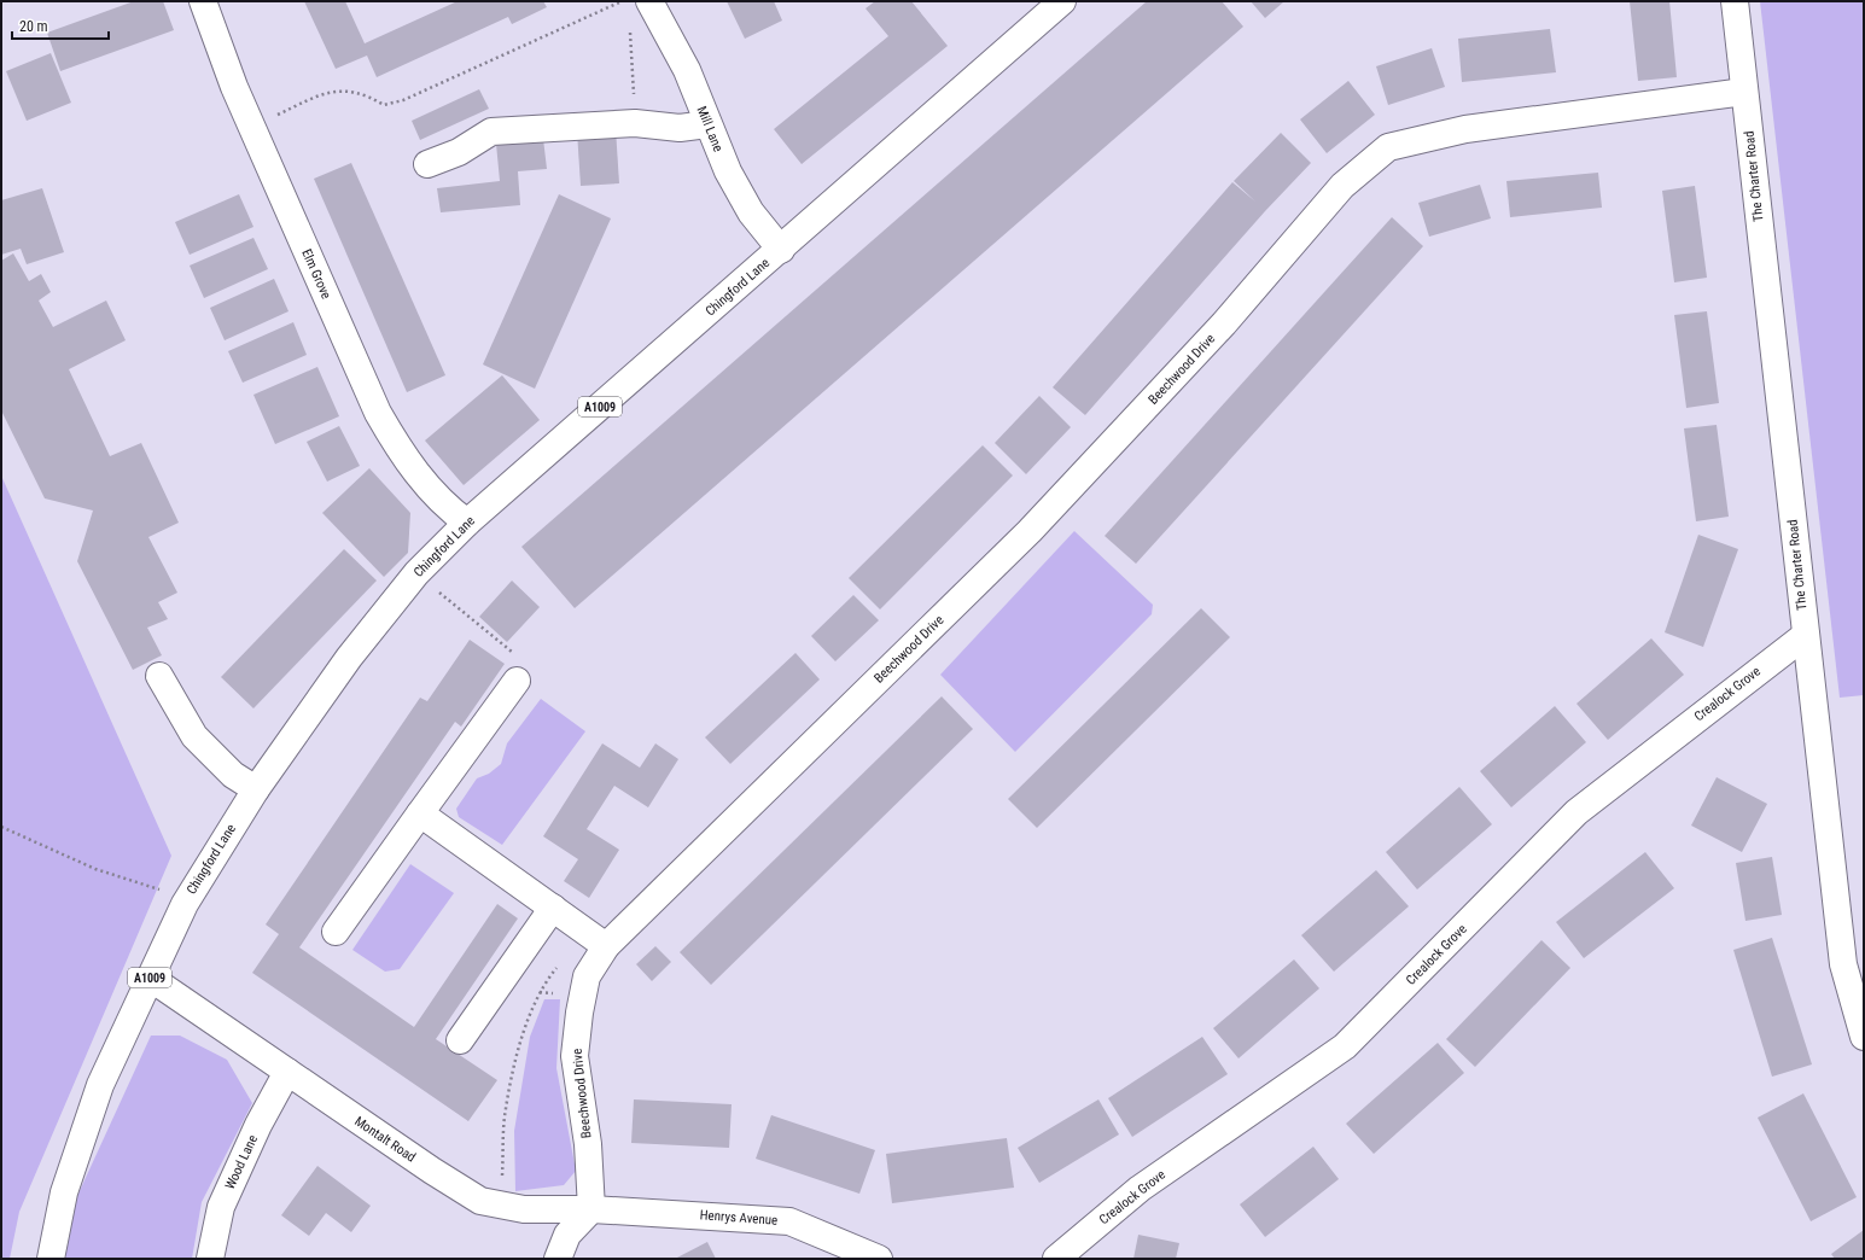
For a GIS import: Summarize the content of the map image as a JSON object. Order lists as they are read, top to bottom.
{
  "streets": {
    "street": [
      "Mill Lane",
      "The Charter Road",
      "Elm Grove",
      "Chingford Lane",
      "Beechwood Drive",
      "A1009",
      "Crealock Grove",
      "Montalt Road",
      "Wood Lane",
      "Henrys Avenue"
    ]
  },
  "crossings": [
    ["Mill Lane", "Chingford Lane"],
    ["The Charter Road", "Beechwood Drive"],
    ["The Charter Road", "Crealock Grove"],
    ["Elm Grove", "Chingford Lane"],
    ["Chingford Lane", "Montalt Road"],
    ["Beechwood Drive", "Montalt Road"],
    ["Beechwood Drive", "Henrys Avenue"],
    ["Montalt Road", "Wood Lane"],
    ["Montalt Road", "Henrys Avenue"]
  ],
  "scale_bar": "20 m"
}
